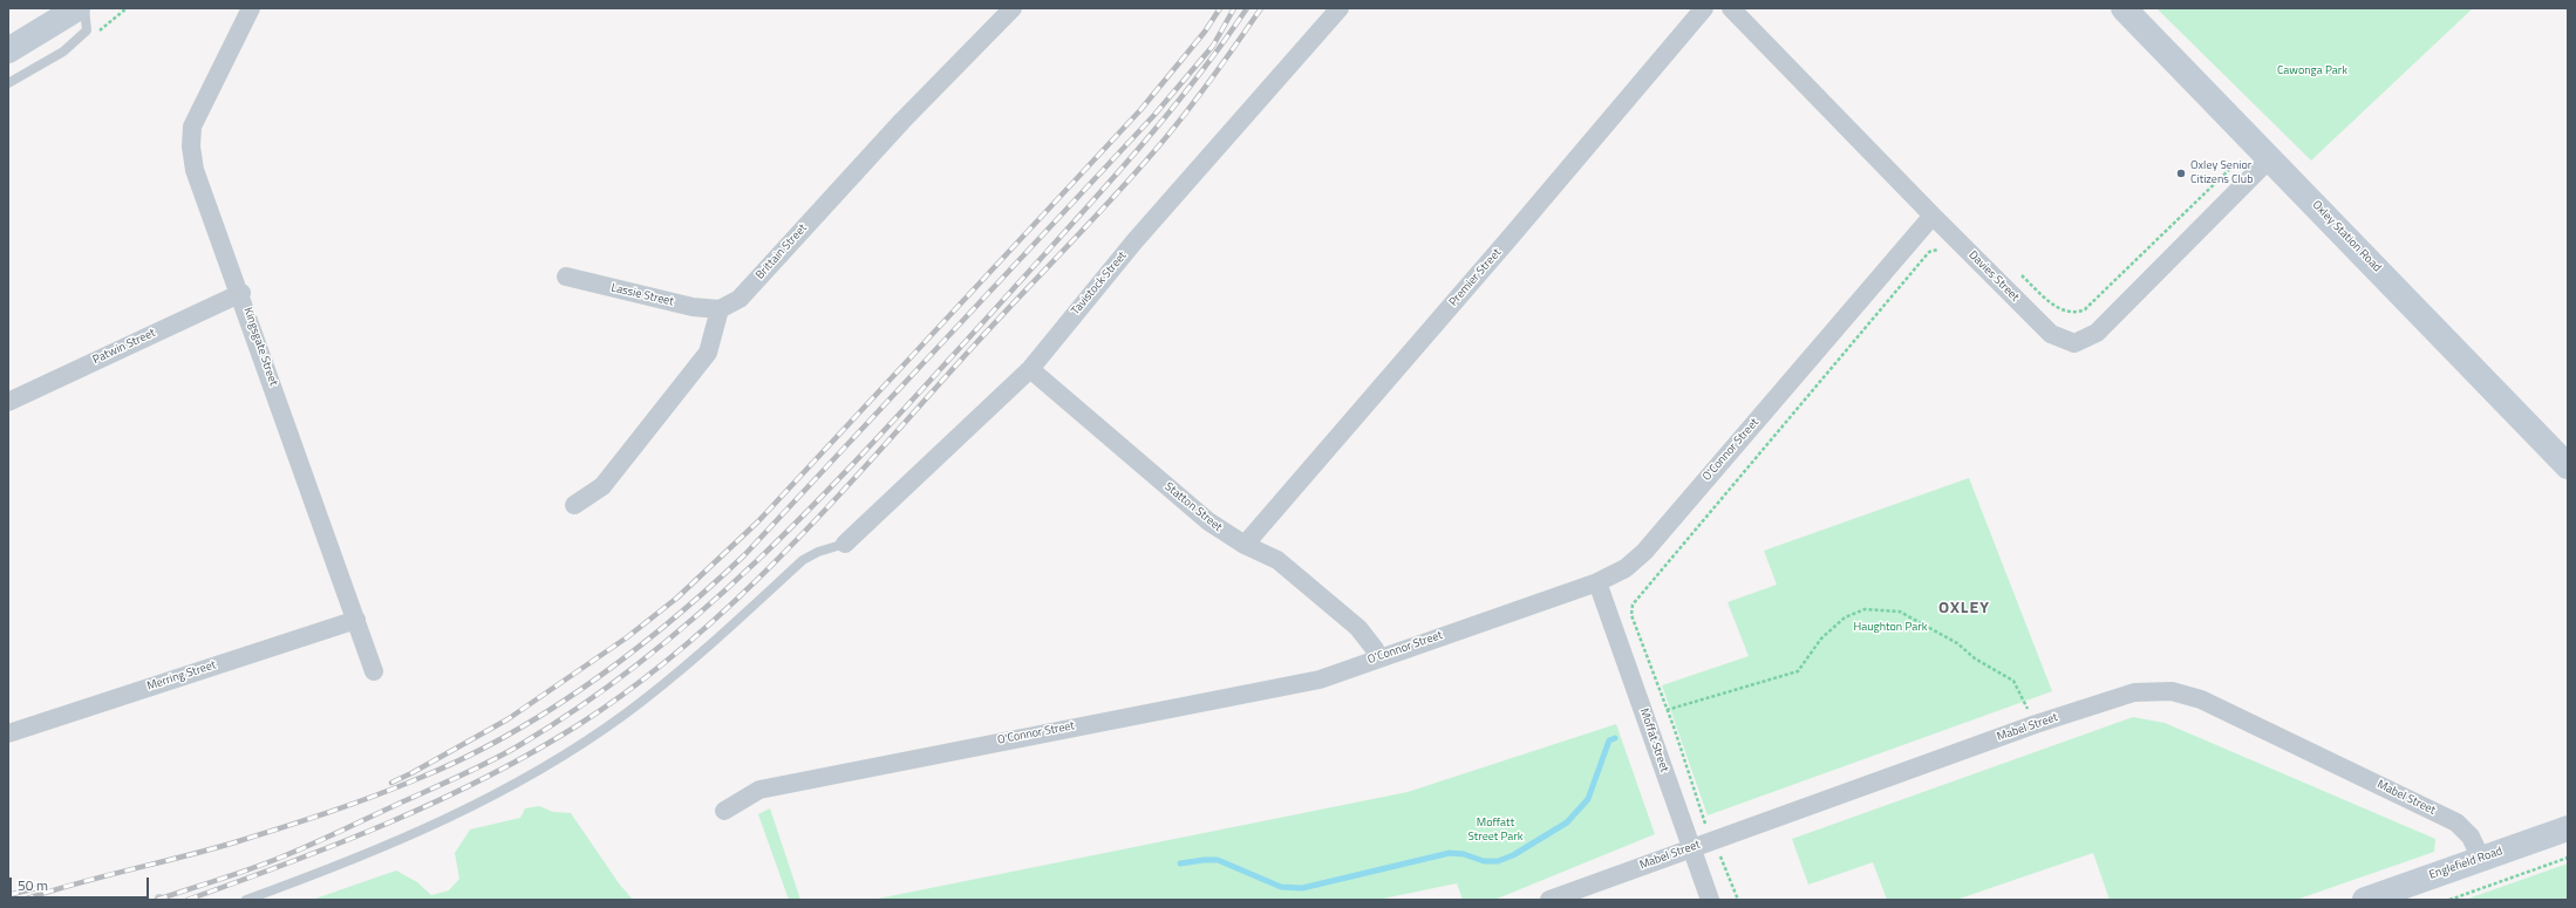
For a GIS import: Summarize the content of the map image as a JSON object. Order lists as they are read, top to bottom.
{
  "streets": {
    "main road": ["Oxley Station Road", "Englefield Road"],
    "street": [
      "Brittain Street",
      "Davies Street",
      "Premier Street",
      "Tavistock Street",
      "Lassie Street",
      "Patwin Street",
      "Kingsgate Street",
      "O'Connor Street",
      "Statton Street",
      "Merring Street",
      "Mabel Street",
      "Moffat Street"
    ]
  },
  "crossings": [
    ["Oxley Station Road", "Davies Street"],
    ["Brittain Street", "Lassie Street"],
    ["Davies Street", "O'Connor Street"],
    ["Premier Street", "Statton Street"],
    ["Tavistock Street", "Statton Street"],
    ["Patwin Street", "Kingsgate Street"],
    ["Kingsgate Street", "Merring Street"],
    ["O'Connor Street", "Statton Street"],
    ["O'Connor Street", "Moffat Street"],
    ["Mabel Street", "Moffat Street"],
    ["Mabel Street", "Englefield Road"]
  ],
  "districts": ["OXLEY"],
  "parks": ["Cawonga Park", "Haughton Park", "Moffatt Street Park"],
  "places": ["Oxley Senior Citizens Club"],
  "scale_bar": "50 m"
}
